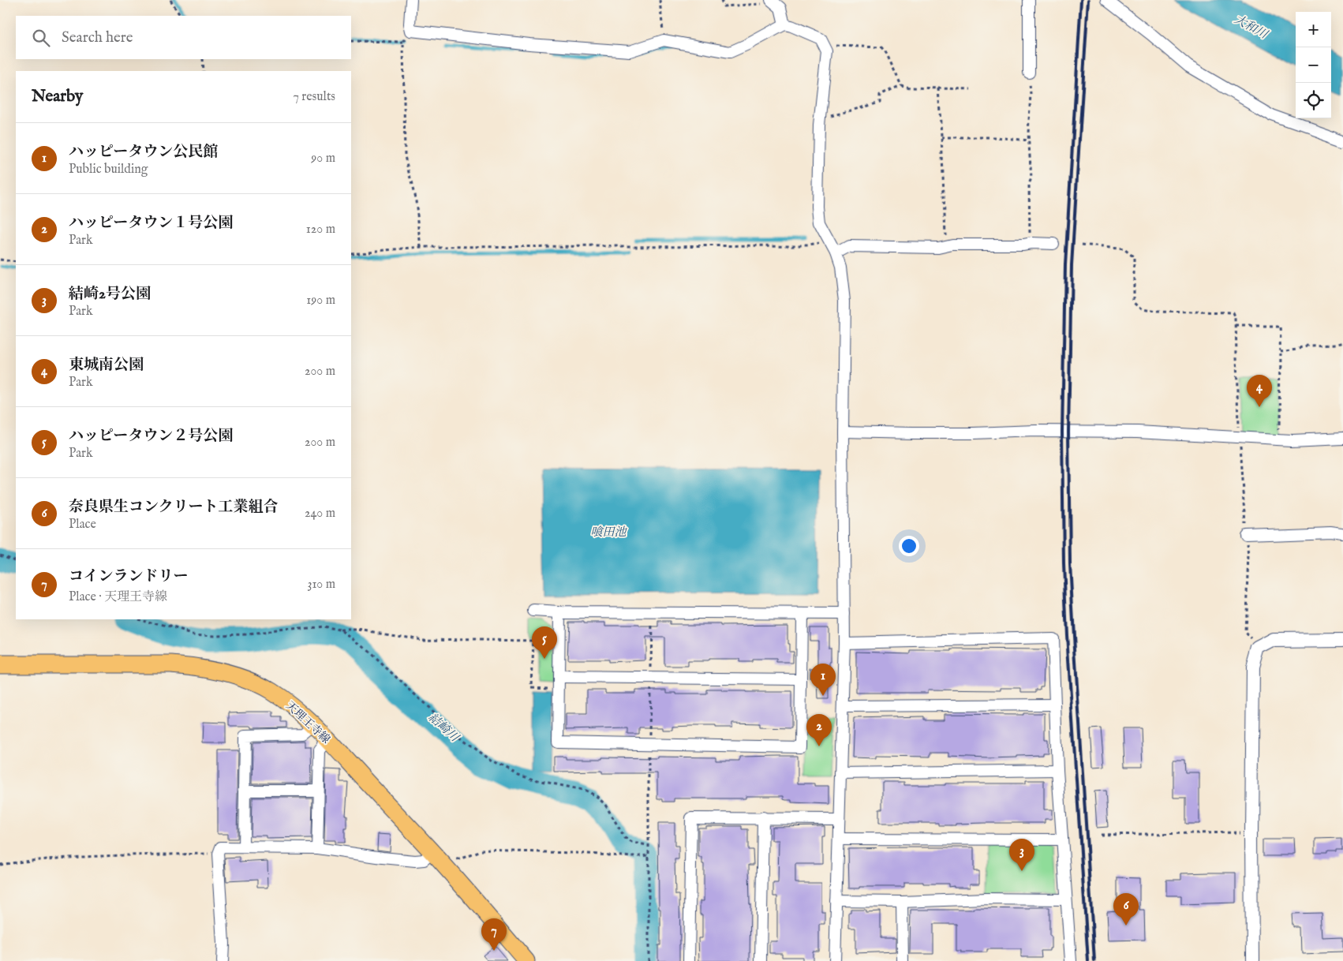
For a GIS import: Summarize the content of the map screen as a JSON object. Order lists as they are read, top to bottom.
{
  "streets": {
    "main road": ["天理王寺線"]
  },
  "water": ["大和川", "喰田池", "結崎川"],
  "page": {
    "map_buttons": ["+", "−"],
    "search": "Search here",
    "heading": ["Nearby", "7 results"],
    "list": [
      {
        "mark": "1",
        "name": "ハッピータウン公民館",
        "note": "Public building",
        "value": "90 m"
      },
      {
        "mark": "2",
        "name": "ハッピータウン１号公園",
        "note": "Park",
        "value": "120 m"
      },
      {
        "mark": "3",
        "name": "結崎2号公園",
        "note": "Park",
        "value": "190 m"
      },
      {
        "mark": "4",
        "name": "東城南公園",
        "note": "Park",
        "value": "200 m"
      },
      {
        "mark": "5",
        "name": "ハッピータウン２号公園",
        "note": "Park",
        "value": "200 m"
      },
      {
        "mark": "6",
        "name": "奈良県生コンクリート工業組合",
        "note": "Place",
        "value": "240 m"
      },
      {
        "mark": "7",
        "name": "コインランドリー",
        "note": "Place · 天理王寺線",
        "value": "310 m"
      }
    ],
    "pins": [
      "4",
      "5",
      "1",
      "2",
      "3",
      "6",
      "7"
    ]
  }
}
